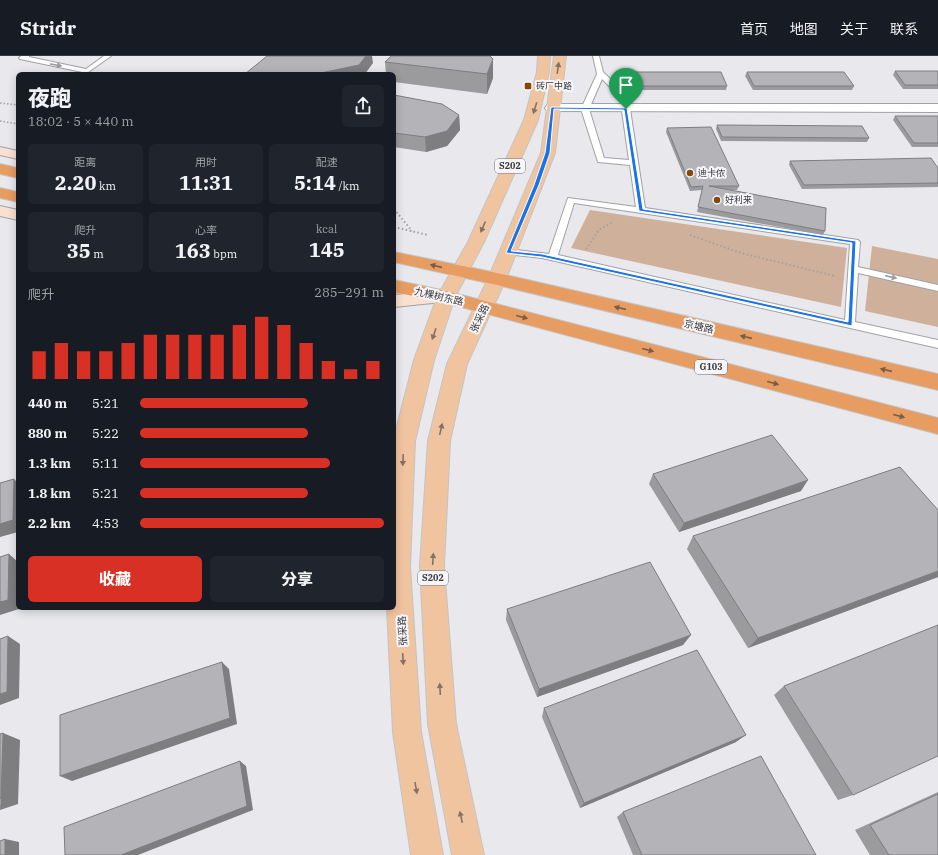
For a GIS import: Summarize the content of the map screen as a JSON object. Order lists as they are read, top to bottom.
{
  "streets": {
    "highway": ["九棵树东路", "京塘路", "G103"],
    "main road": ["S202", "张采路"]
  },
  "crossings": [
    ["S202", "张采路"],
    ["S202", "京塘路"],
    ["九棵树东路", "张采路"],
    ["九棵树东路", "G103"],
    ["张采路", "京塘路"],
    ["张采路", "G103"]
  ],
  "places": {
    "transit": ["砖厂中路"],
    "other": ["迪卡侬", "好利来"]
  },
  "page": {
    "header": "Stridr",
    "nav": [
      "首页",
      "地图",
      "关于",
      "联系"
    ],
    "heading": ["夜跑", "18:02 · 5 × 440 m"],
    "stats": [
      ["距离", "2.20 km"],
      ["用时", "11:31"],
      ["配速", "5:14 /km"],
      ["爬升", "35 m"],
      ["心率", "163 bpm"],
      ["kcal", "145"]
    ],
    "chart": ["爬升", "285–291 m"],
    "list": [
      {
        "name": "440 m",
        "note": "5:21"
      },
      {
        "name": "880 m",
        "note": "5:22"
      },
      {
        "name": "1.3 km",
        "note": "5:11"
      },
      {
        "name": "1.8 km",
        "note": "5:21"
      },
      {
        "name": "2.2 km",
        "note": "4:53"
      }
    ],
    "buttons": ["收藏", "分享"]
  }
}
